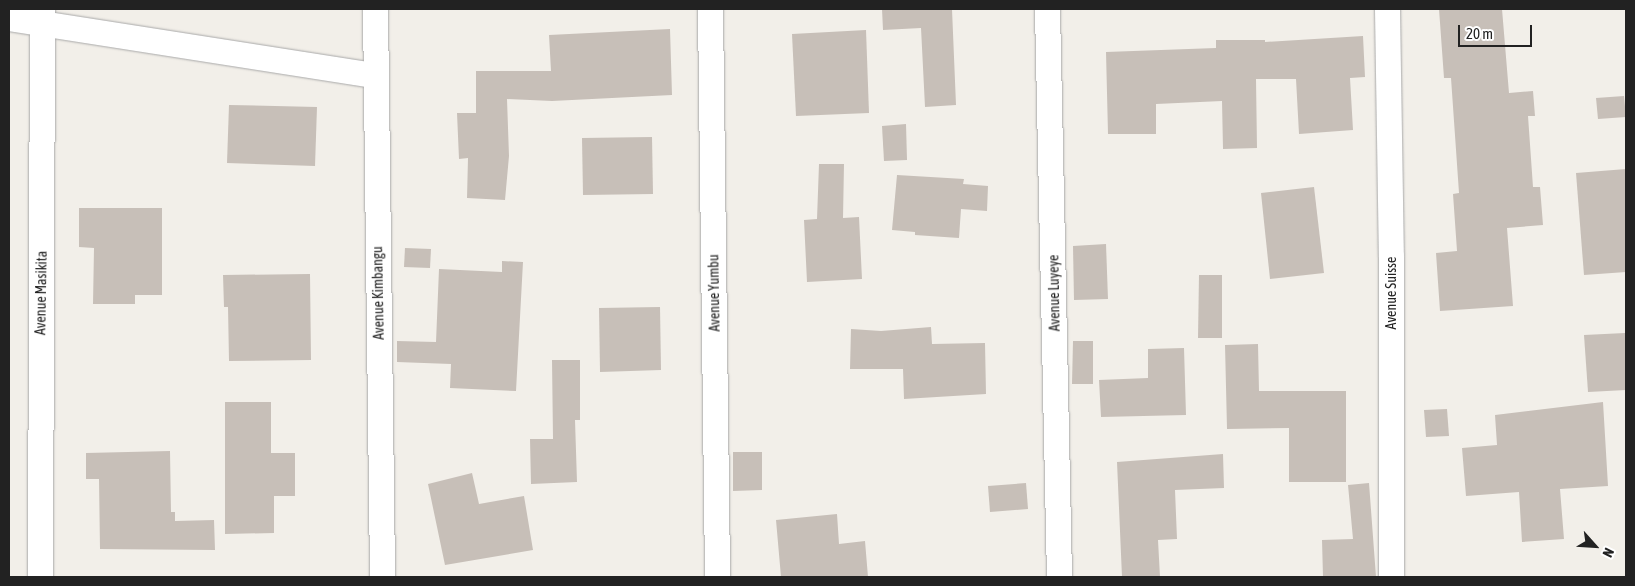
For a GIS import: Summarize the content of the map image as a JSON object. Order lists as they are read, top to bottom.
{
  "streets": {
    "street": [
      "Avenue Masikita",
      "Avenue Kimbangu",
      "Avenue Yumbu",
      "Avenue Luyeye",
      "Avenue Suisse"
    ]
  },
  "scale_bar": "20 m",
  "north": "bottom right"
}
